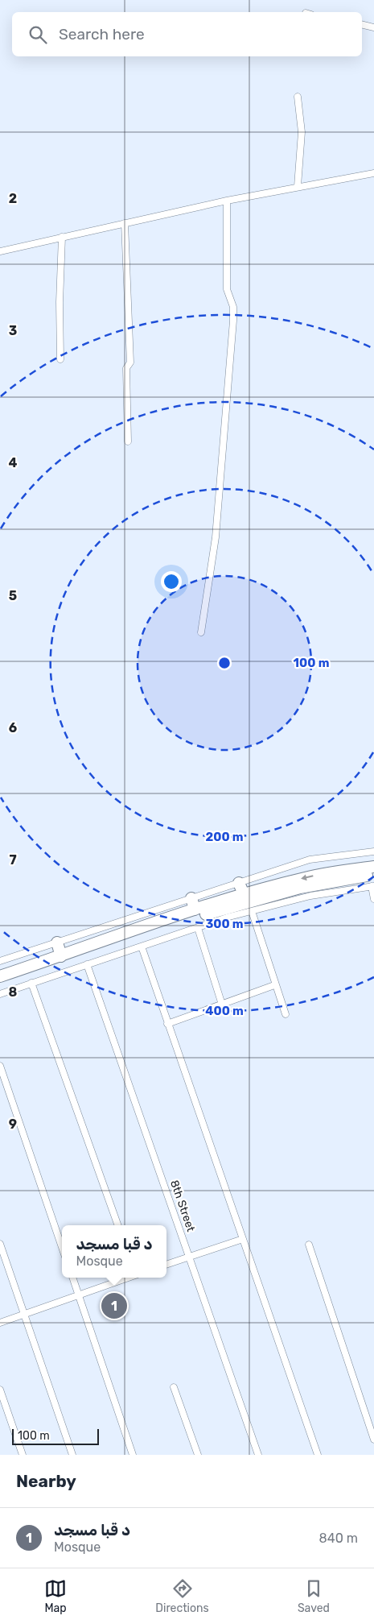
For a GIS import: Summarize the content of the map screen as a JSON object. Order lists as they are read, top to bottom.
{
  "streets": {
    "street": ["8th Street"]
  },
  "scale_bar": "100 m",
  "page": {
    "search": "Search here",
    "popup": ["د قبا مسجد", "Mosque"],
    "pins": "1",
    "scale": "100 m",
    "heading": "Nearby",
    "list": [
      {
        "mark": "1",
        "name": "د قبا مسجد",
        "note": "Mosque",
        "value": "840 m"
      }
    ],
    "nav": ["Map", "Directions", "Saved"]
  },
  "grid": {
    "rows": [
      "2",
      "3",
      "4",
      "5",
      "6",
      "7",
      "8",
      "9"
    ]
  },
  "rings": [
    "100 m",
    "200 m",
    "300 m",
    "400 m"
  ]
}
